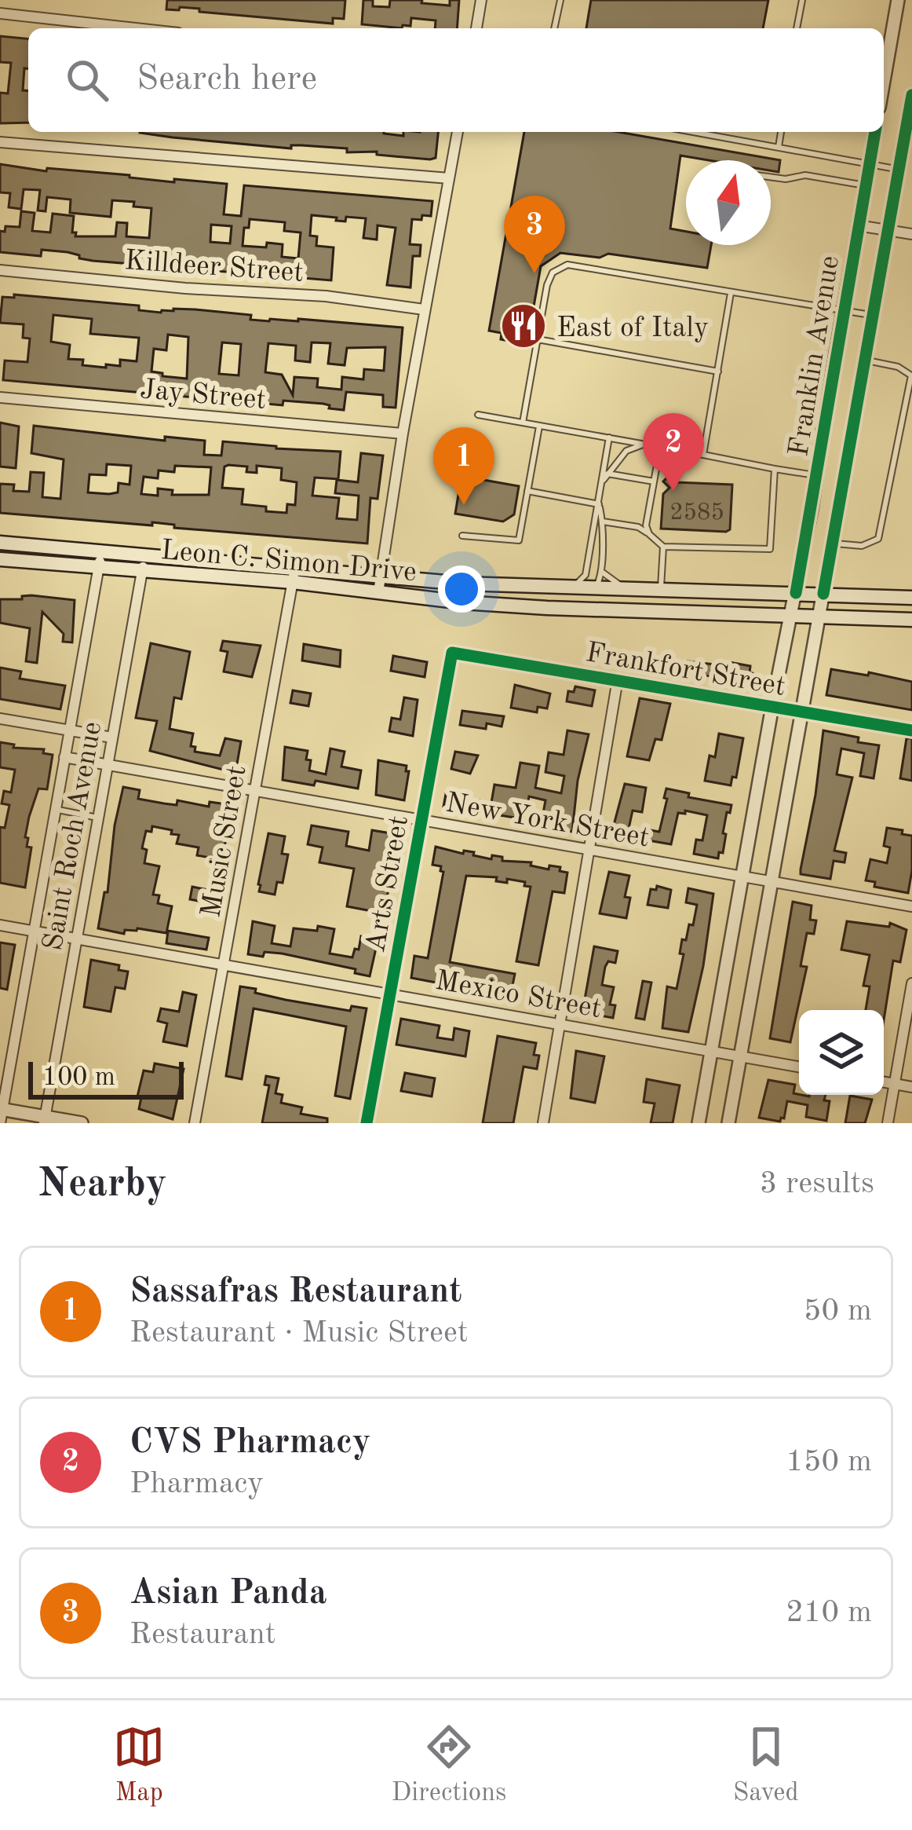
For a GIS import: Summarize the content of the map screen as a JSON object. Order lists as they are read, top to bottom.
{
  "streets": {
    "main road": ["Leon C. Simon Drive"],
    "street": [
      "Killdeer Street",
      "Franklin Avenue",
      "Jay Street",
      "Frankfort Street",
      "New York Street",
      "Saint Roch Avenue",
      "Music Street",
      "Arts Street",
      "Mexico Street"
    ]
  },
  "crossings": [
    ["Franklin Avenue", "Leon C. Simon Drive"],
    ["Franklin Avenue", "Frankfort Street"],
    ["Franklin Avenue", "New York Street"],
    ["Franklin Avenue", "Mexico Street"],
    ["Leon C. Simon Drive", "Saint Roch Avenue"],
    ["Leon C. Simon Drive", "Music Street"],
    ["Frankfort Street", "Arts Street"],
    ["New York Street", "Saint Roch Avenue"],
    ["New York Street", "Music Street"],
    ["New York Street", "Arts Street"],
    ["Saint Roch Avenue", "Mexico Street"],
    ["Music Street", "Mexico Street"],
    ["Arts Street", "Mexico Street"]
  ],
  "places": {
    "restaurant": ["East of Italy"]
  },
  "house_numbers": ["2585"],
  "scale_bar": "100 m",
  "north": "top",
  "page": {
    "search": "Search here",
    "pins": ["3", "2", "1"],
    "scale": "100 m",
    "heading": ["Nearby", "3 results"],
    "list": [
      {
        "mark": "1",
        "name": "Sassafras Restaurant",
        "note": "Restaurant · Music Street",
        "value": "50 m"
      },
      {
        "mark": "2",
        "name": "CVS Pharmacy",
        "note": "Pharmacy",
        "value": "150 m"
      },
      {
        "mark": "3",
        "name": "Asian Panda",
        "note": "Restaurant",
        "value": "210 m"
      }
    ],
    "nav": ["Map", "Directions", "Saved"]
  }
}
